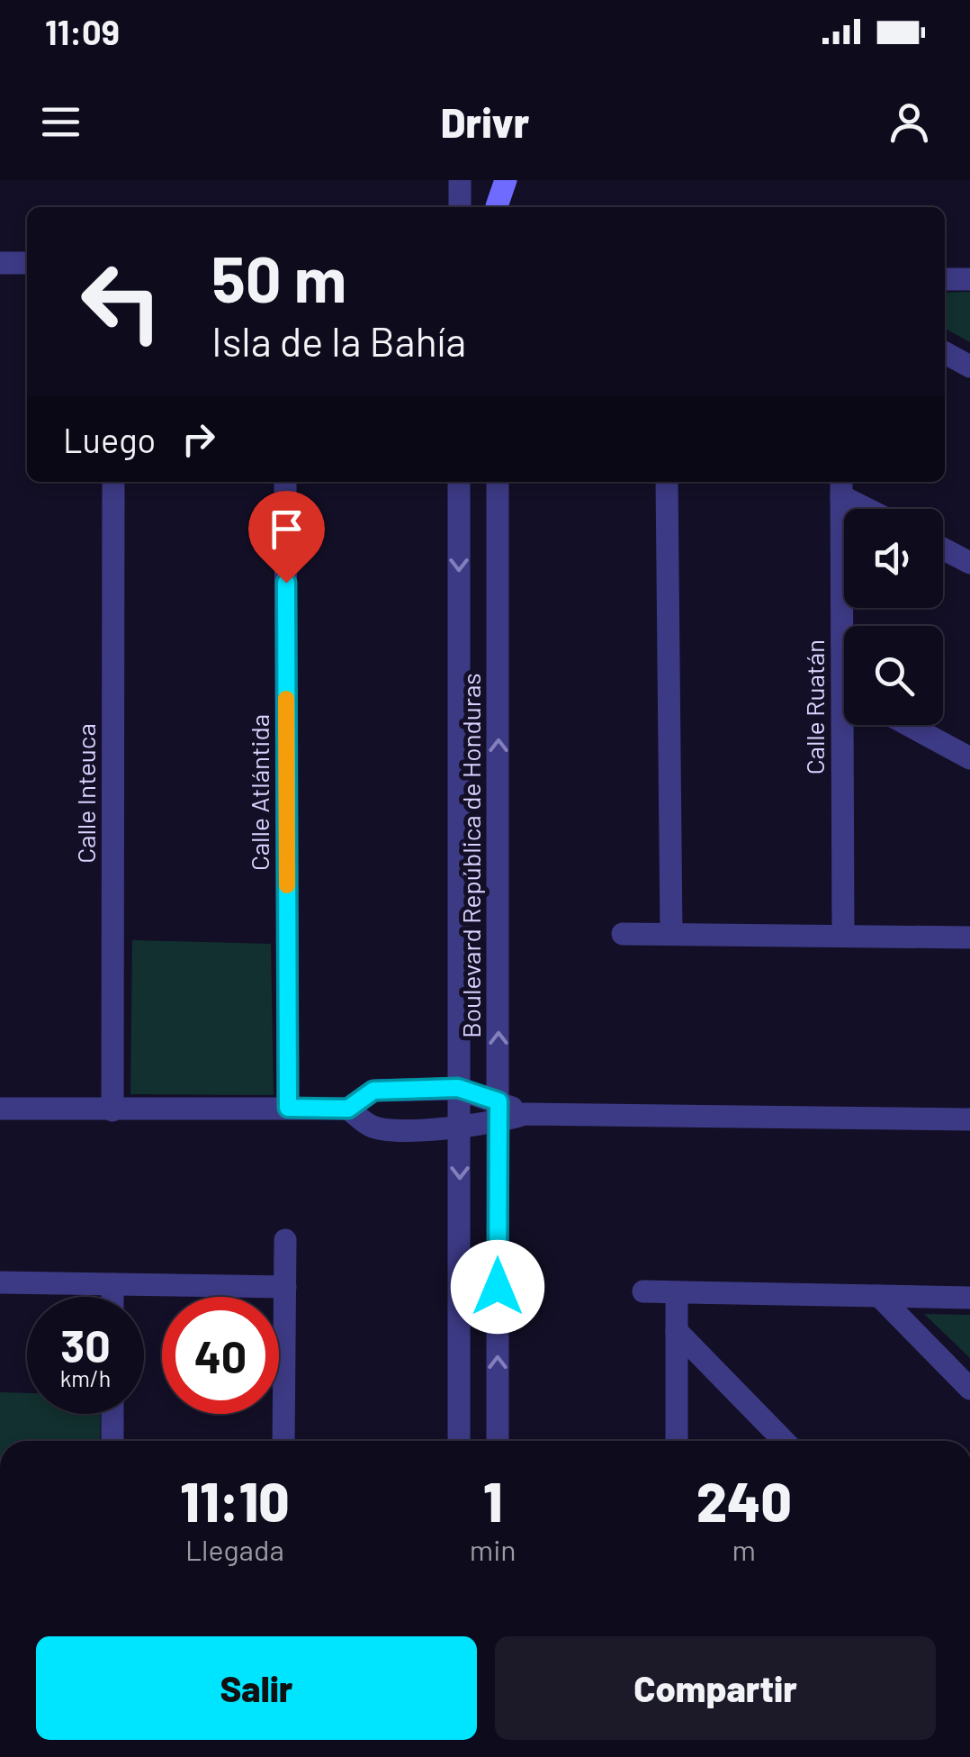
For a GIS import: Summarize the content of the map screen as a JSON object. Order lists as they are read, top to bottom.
{
  "streets": {
    "street": [
      "Calle Ruatán",
      "Calle Atlántida",
      "Calle Inteuca",
      "Boulevard República de Honduras"
    ]
  },
  "page": {
    "status": "11:09",
    "header": "Drivr",
    "turn": ["50 m", "Isla de la Bahía"],
    "then": "Luego",
    "speed": "30 km/h",
    "limit": "40",
    "eta": [
      "11:10",
      "Llegada",
      "1",
      "min",
      "240",
      "m"
    ],
    "buttons": ["Salir", "Compartir"]
  }
}
